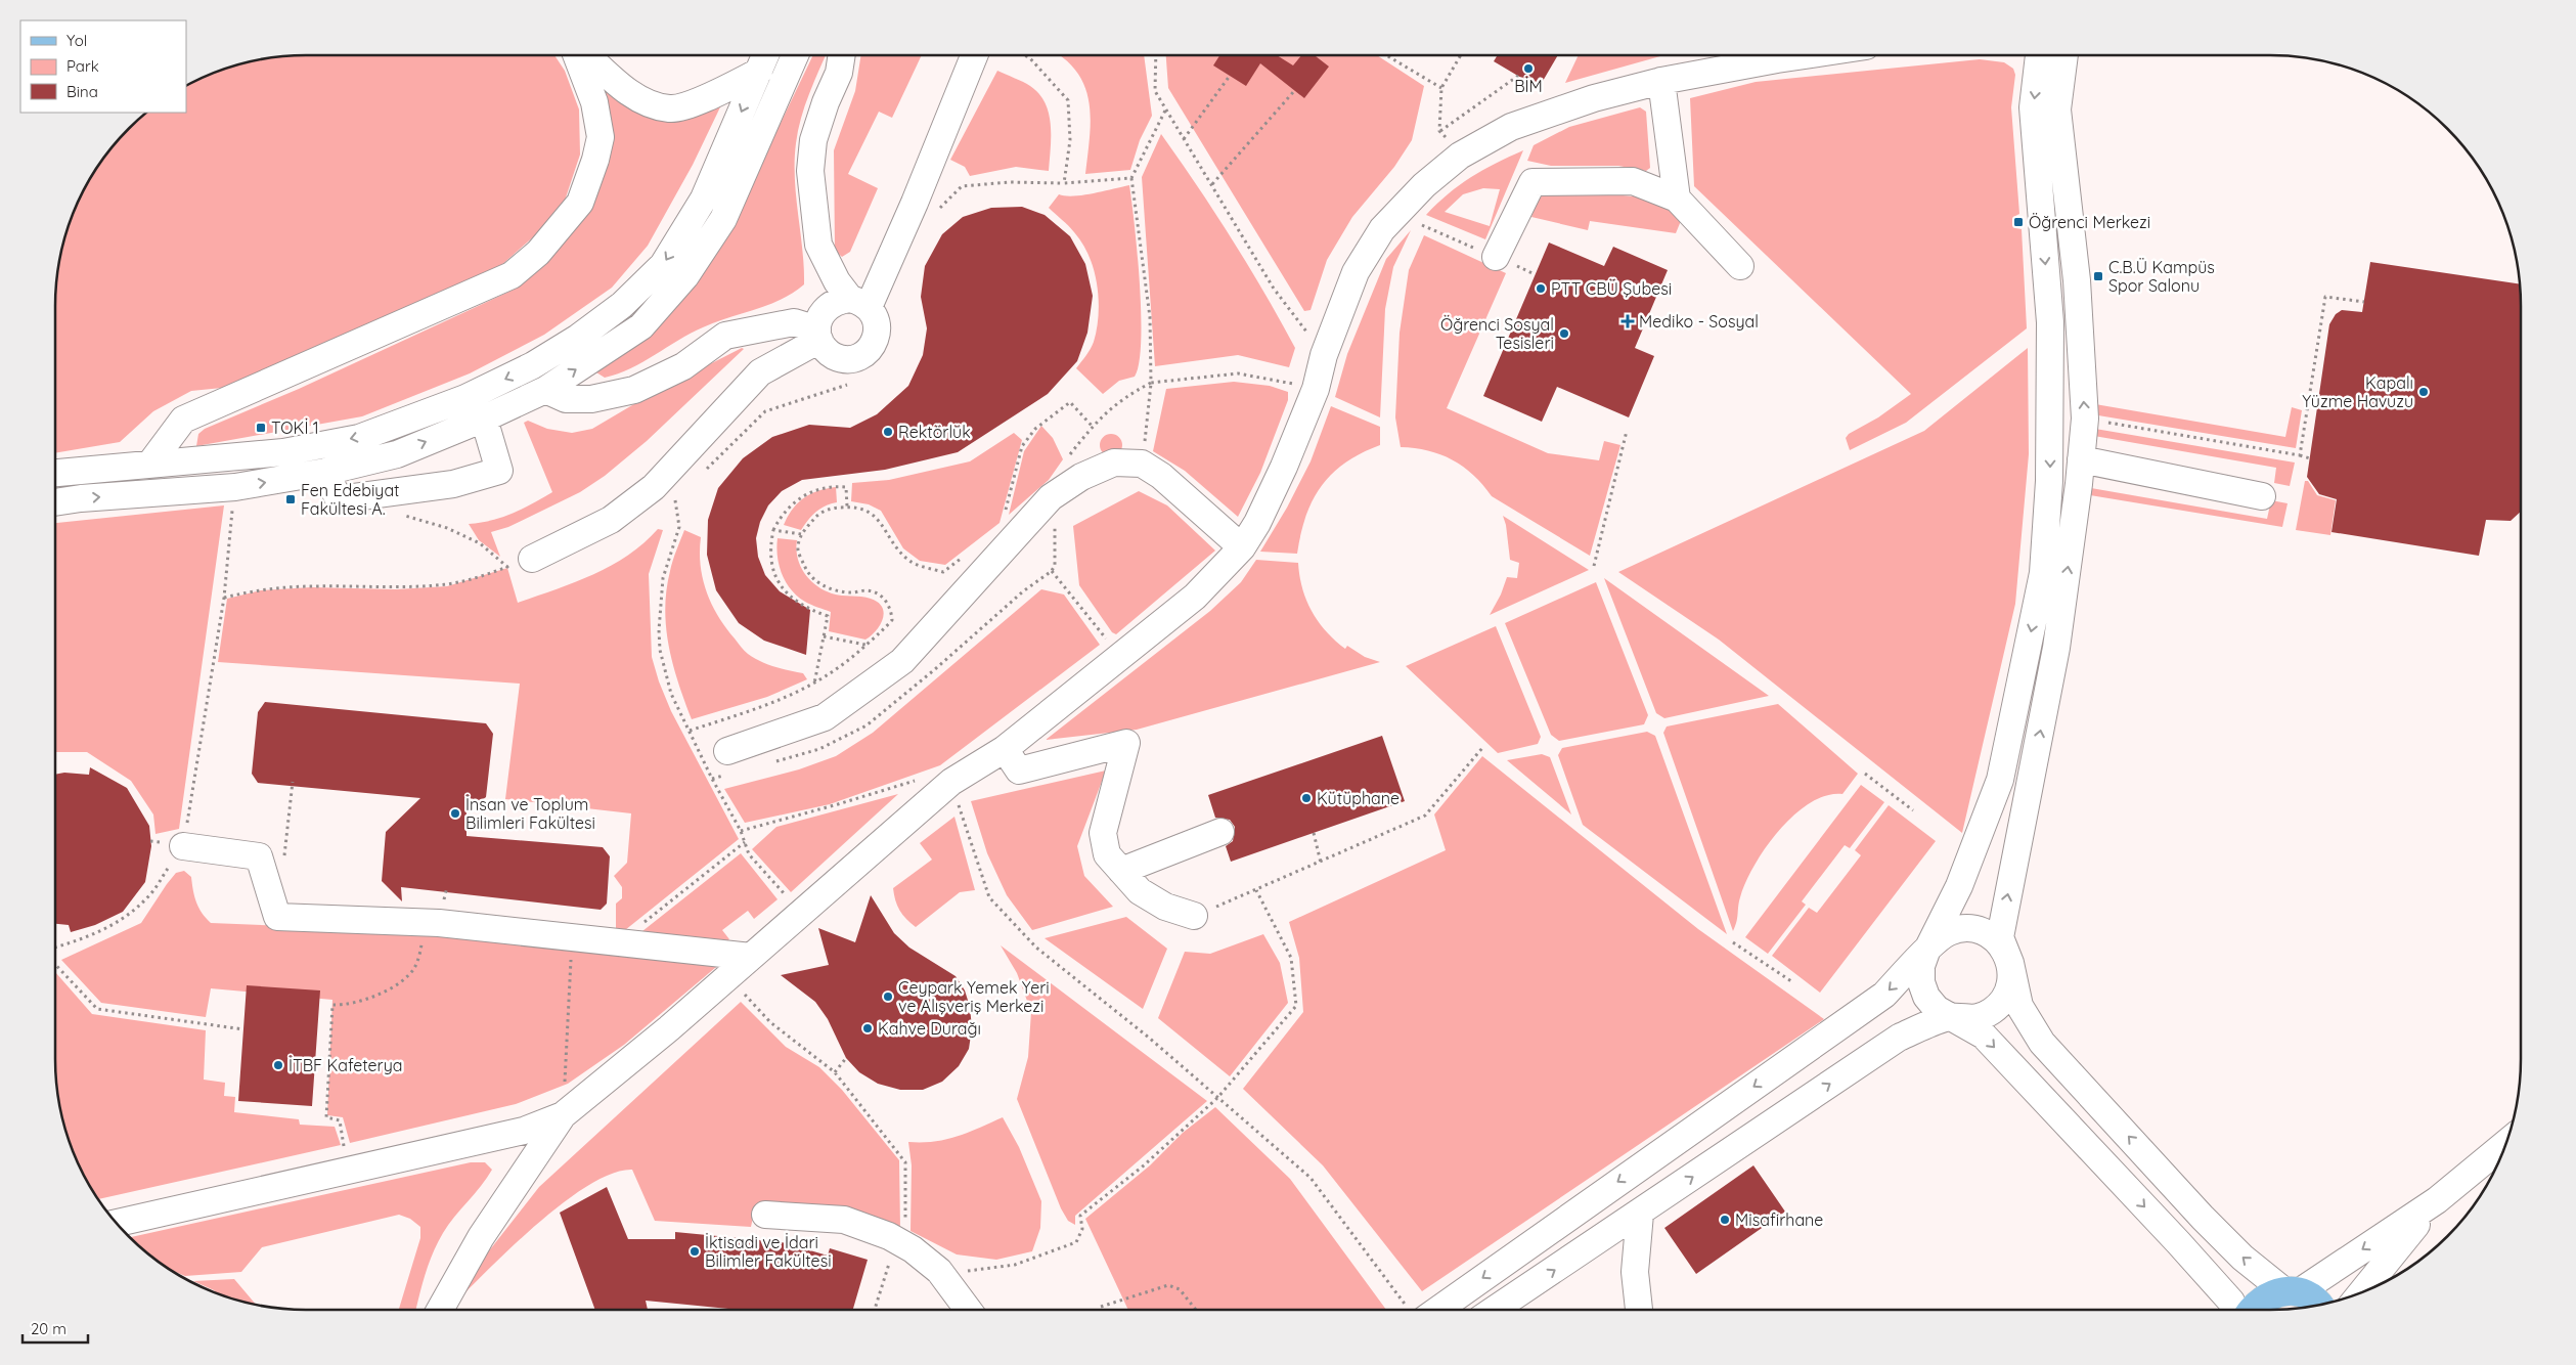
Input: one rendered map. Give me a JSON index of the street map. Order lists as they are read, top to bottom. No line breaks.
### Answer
{"places":{"other":["BİM","PTT CBÜ Şubesi","Öğrenci Sosyal Tesisleri","Kapalı Yüzme Havuzu","Rektörlük","Kütüphane","İnsan ve Toplum Bilimleri Fakültesi","Ceypark Yemek Yeri ve Alışveriş Merkezi","Kahve Durağı","İTBF Kafeterya","Misafirhane","İktisadi ve İdari Bilimler Fakültesi"],"transit":["Öğrenci Merkezi","C.B.Ü Kampüs Spor Salonu","TOKİ 1","Fen Edebiyat Fakültesi A."],"health":["Mediko - Sosyal"]},"legend":["Yol","Park","Bina"],"scale_bar":"20 m"}
